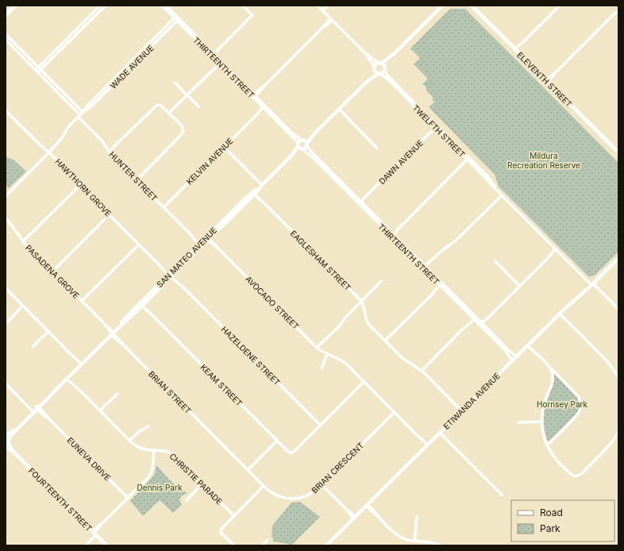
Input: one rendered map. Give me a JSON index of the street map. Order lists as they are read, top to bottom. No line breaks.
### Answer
{"streets":{"main road":["ELEVENTH STREET"],"street":["WADE AVENUE","THIRTEENTH STREET","TWELFTH STREET","KELVIN AVENUE","DAWN AVENUE","HUNTER STREET","HAWTHORN GROVE","SAN MATEO AVENUE","EAGLESHAM STREET","PASADENA GROVE","AVOCADO STREET","HAZELDENE STREET","KEAM STREET","BRIAN STREET","ETIWANDA AVENUE","EUNEVA DRIVE","BRIAN CRESCENT","CHRISTIE PARADE","FOURTEENTH STREET"]},"crossings":[["WADE AVENUE","THIRTEENTH STREET"],["WADE AVENUE","HUNTER STREET"],["WADE AVENUE","HAWTHORN GROVE"],["THIRTEENTH STREET","KELVIN AVENUE"],["THIRTEENTH STREET","DAWN AVENUE"],["THIRTEENTH STREET","SAN MATEO AVENUE"],["THIRTEENTH STREET","ETIWANDA AVENUE"],["TWELFTH STREET","DAWN AVENUE"],["TWELFTH STREET","ETIWANDA AVENUE"],["KELVIN AVENUE","HUNTER STREET"],["HUNTER STREET","SAN MATEO AVENUE"],["HAWTHORN GROVE","SAN MATEO AVENUE"],["HAWTHORN GROVE","HAZELDENE STREET"],["SAN MATEO AVENUE","EAGLESHAM STREET"],["SAN MATEO AVENUE","PASADENA GROVE"],["SAN MATEO AVENUE","AVOCADO STREET"],["SAN MATEO AVENUE","HAZELDENE STREET"],["SAN MATEO AVENUE","KEAM STREET"],["SAN MATEO AVENUE","BRIAN STREET"],["SAN MATEO AVENUE","EUNEVA DRIVE"],["SAN MATEO AVENUE","CHRISTIE PARADE"],["SAN MATEO AVENUE","FOURTEENTH STREET"],["PASADENA GROVE","BRIAN STREET"],["AVOCADO STREET","ETIWANDA AVENUE"],["AVOCADO STREET","BRIAN CRESCENT"],["HAZELDENE STREET","KEAM STREET"],["BRIAN STREET","BRIAN CRESCENT"]],"parks":["Mildura Recreation Reserve","Hornsey Park","Dennis Park"],"legend":["Road","Park"]}
